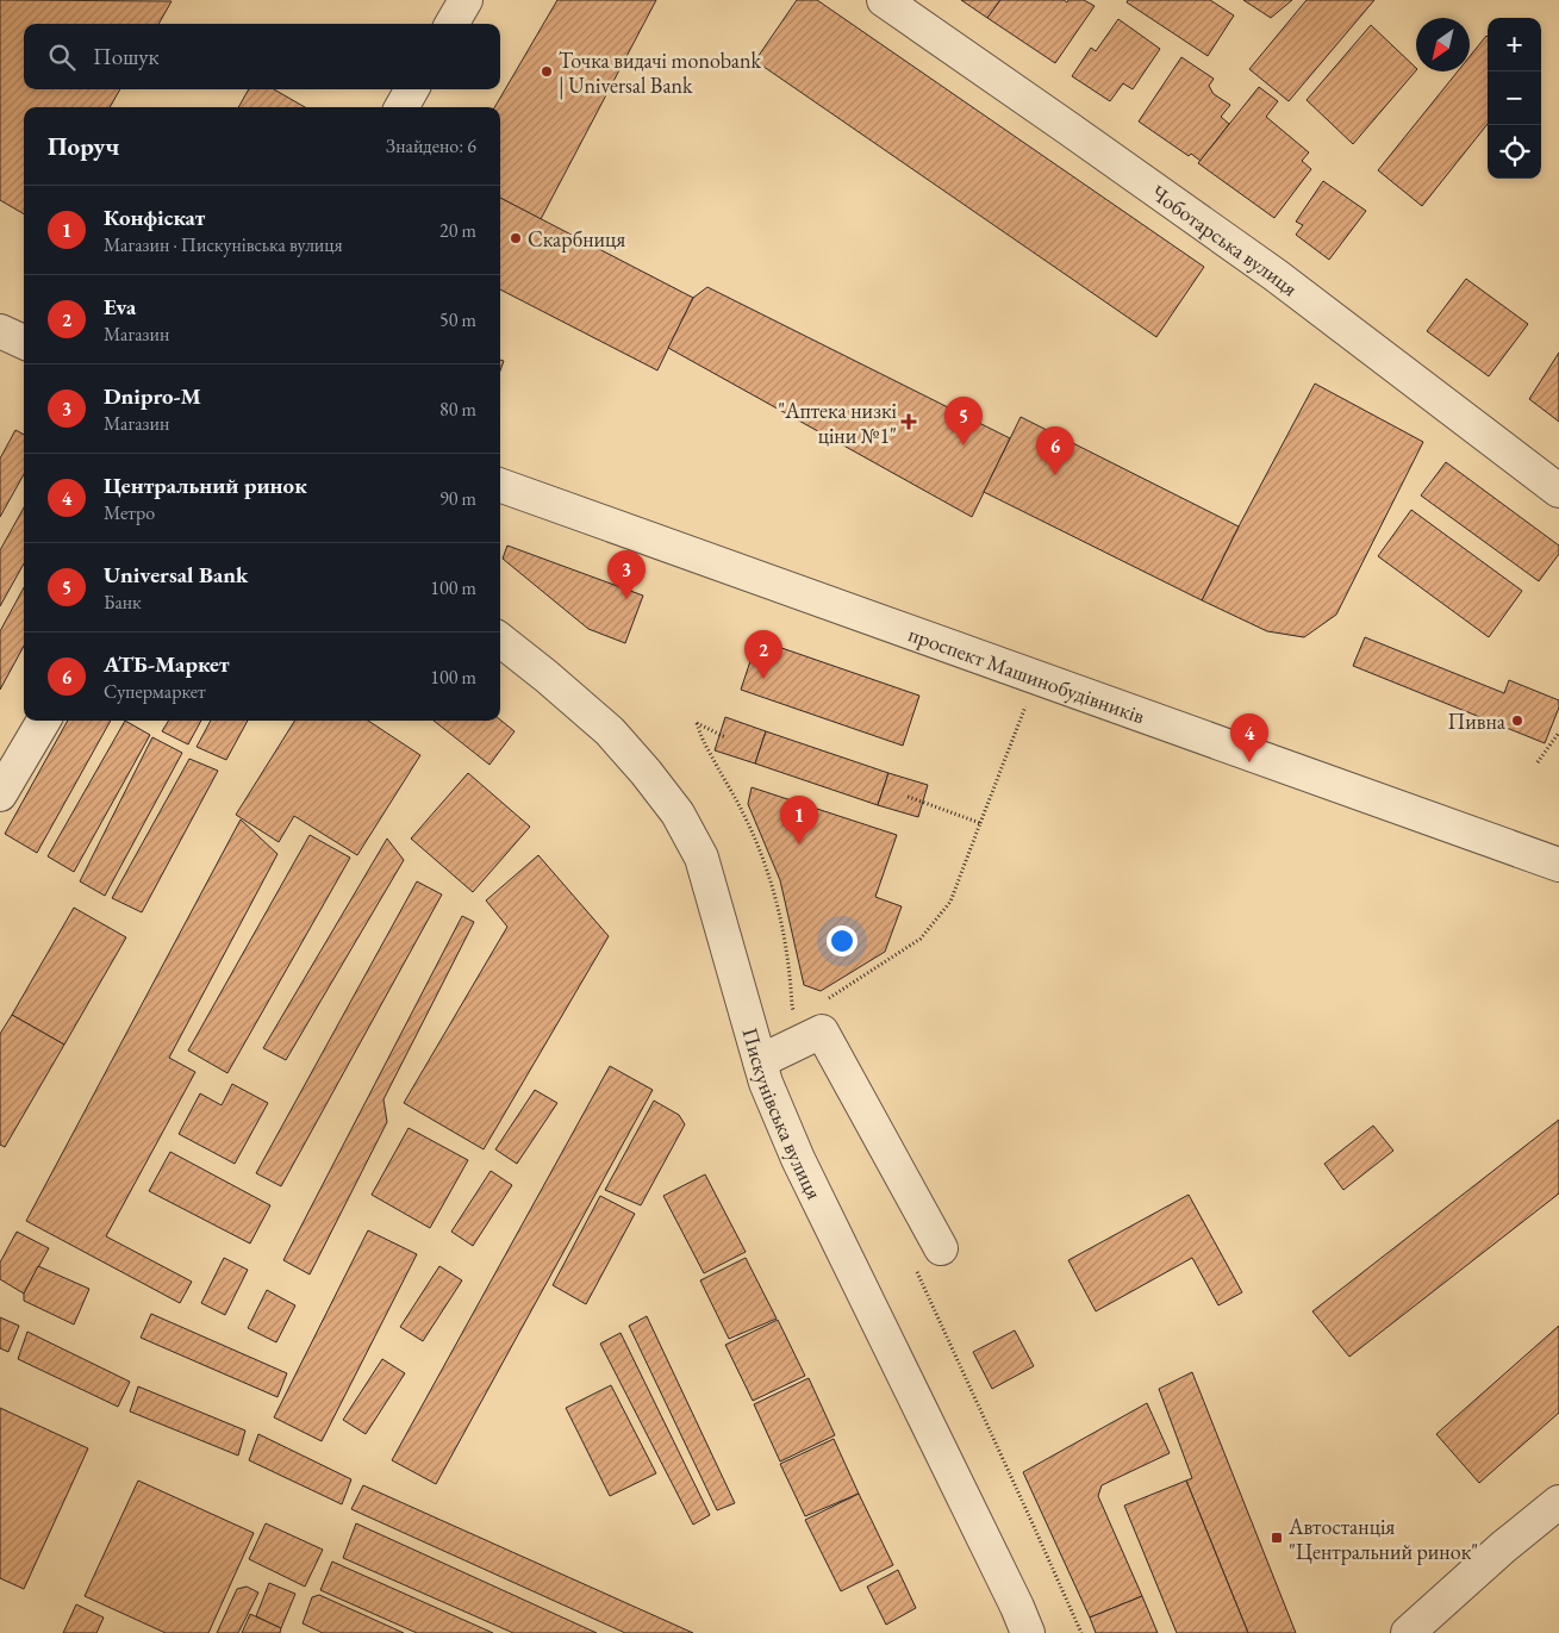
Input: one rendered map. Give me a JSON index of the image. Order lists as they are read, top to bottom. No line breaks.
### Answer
{"streets":{"street":["Чоботарська вулиця","проспект Машинобудівників","Пискунівська вулиця"]},"places":{"other":["Точка видачі monobank | Universal Bank","Скарбниця","Пивна"],"health":["\"Аптека низкі ціни №1\""],"transit":["Автостанція \"Центральний ринок\""]},"north":"bottom left","page":{"map_buttons":["+","−"],"search":"Пошук","heading":["Поруч","Знайдено: 6"],"list":[{"mark":"1","name":"Конфіскат","note":"Магазин · Пискунівська вулиця","value":"20 m"},{"mark":"2","name":"Eva","note":"Магазин","value":"50 m"},{"mark":"3","name":"Dnipro-M","note":"Магазин","value":"80 m"},{"mark":"4","name":"Центральний ринок","note":"Метро","value":"90 m"},{"mark":"5","name":"Universal Bank","note":"Банк","value":"100 m"},{"mark":"6","name":"АТБ-Маркет","note":"Супермаркет","value":"100 m"}],"pins":["5","6","3","2","4","1"]}}
